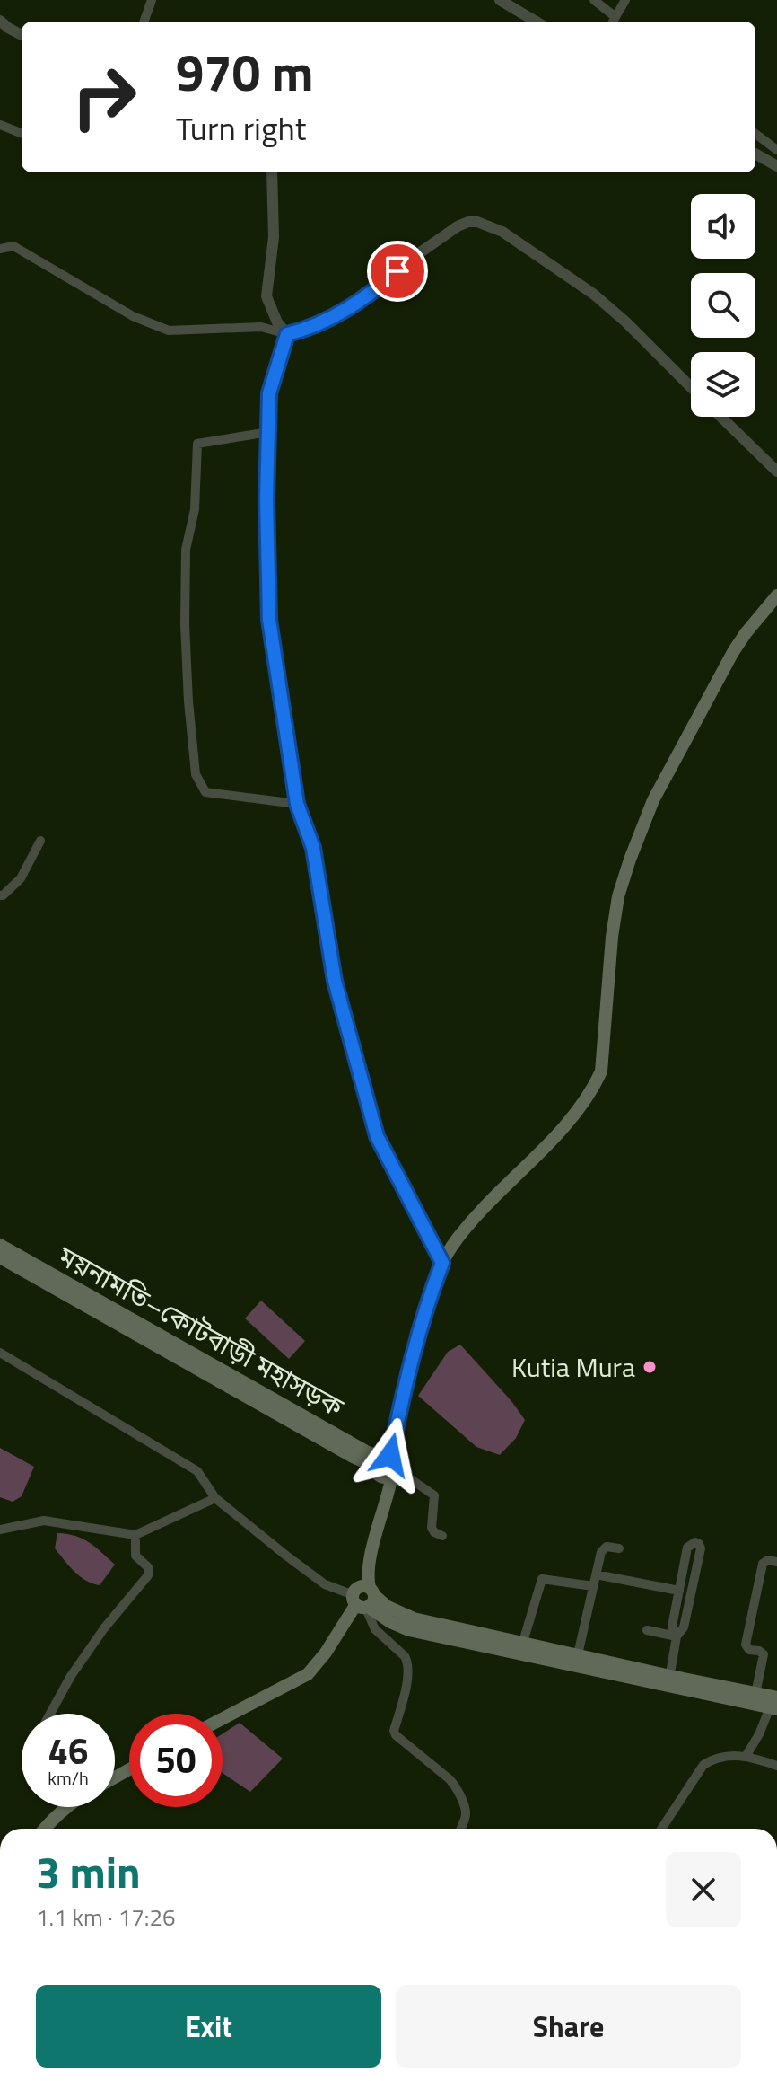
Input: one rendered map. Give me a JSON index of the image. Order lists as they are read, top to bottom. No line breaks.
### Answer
{"streets":{"main road":["ময়নামতি–কোটবাড়ী মহাসড়ক"]},"places":["Kutia Mura"],"page":{"turn":["970 m","Turn right"],"speed":"46 km/h","limit":"50","heading":["3 min","1.1 km · 17:26"],"buttons":["Exit","Share"]}}
